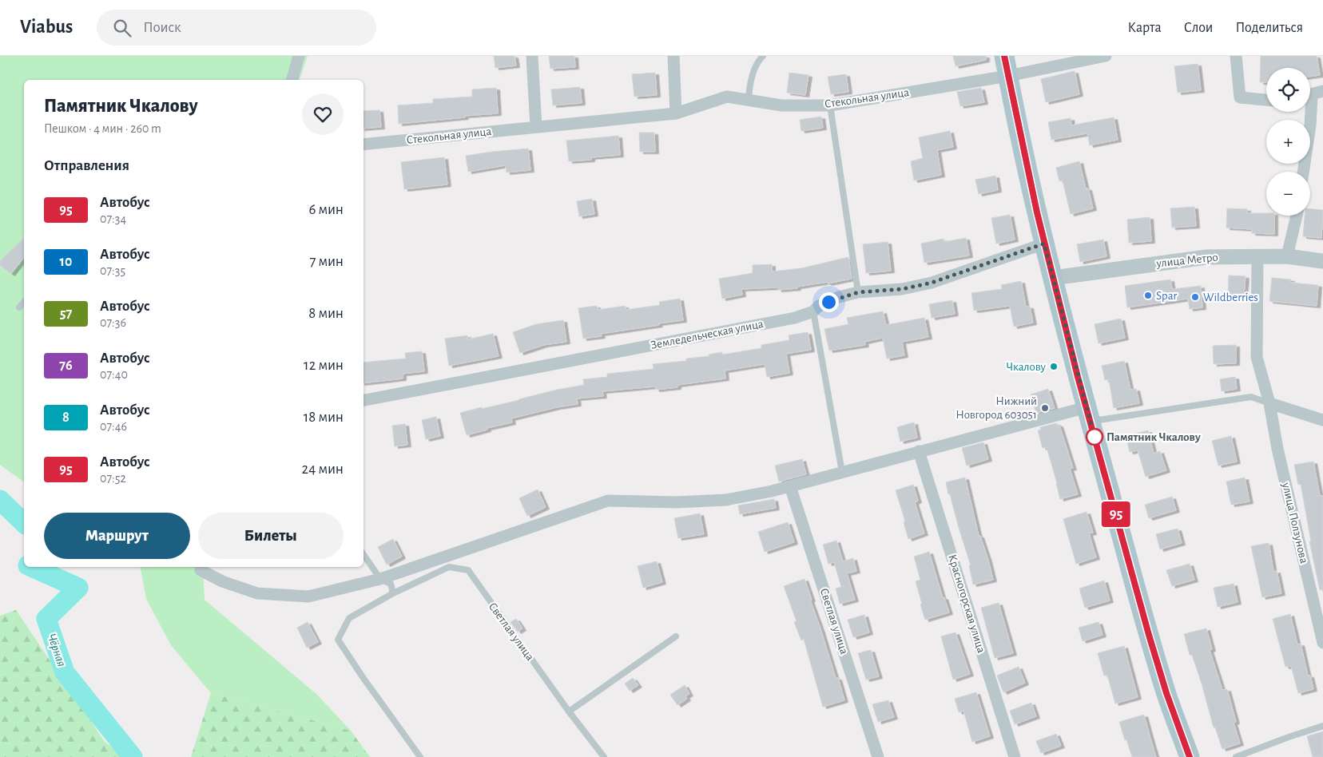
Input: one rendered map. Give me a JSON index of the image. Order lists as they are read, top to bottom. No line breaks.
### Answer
{"streets":{"street":["Стекольная улица","улица Метро","Земледельческая улица","улица Ползунова","Красногорская улица","Светлая улица"]},"crossings":[["улица Метро","улица Ползунова"]],"water":["Чёрная"],"places":["Spar","Wildberries","Чкалову","Нижний Новгород 603051","Памятник Чкалову"],"lines":["bus line 95"],"page":{"header":"Viabus","search":"Поиск","nav":["Карта","Слои","Поделиться"],"on_map":"95","map_buttons":["+","−"],"heading":[["Памятник Чкалову","Пешком · 4 мин · 260 m"],"Отправления"],"list":[{"mark":"95","name":"Автобус","note":"07:34","value":"6 мин"},{"mark":"10","name":"Автобус","note":"07:35","value":"7 мин"},{"mark":"57","name":"Автобус","note":"07:36","value":"8 мин"},{"mark":"76","name":"Автобус","note":"07:40","value":"12 мин"},{"mark":"8","name":"Автобус","note":"07:46","value":"18 мин"},{"mark":"95","name":"Автобус","note":"07:52","value":"24 мин"}],"buttons":["Маршрут","Билеты"]}}
